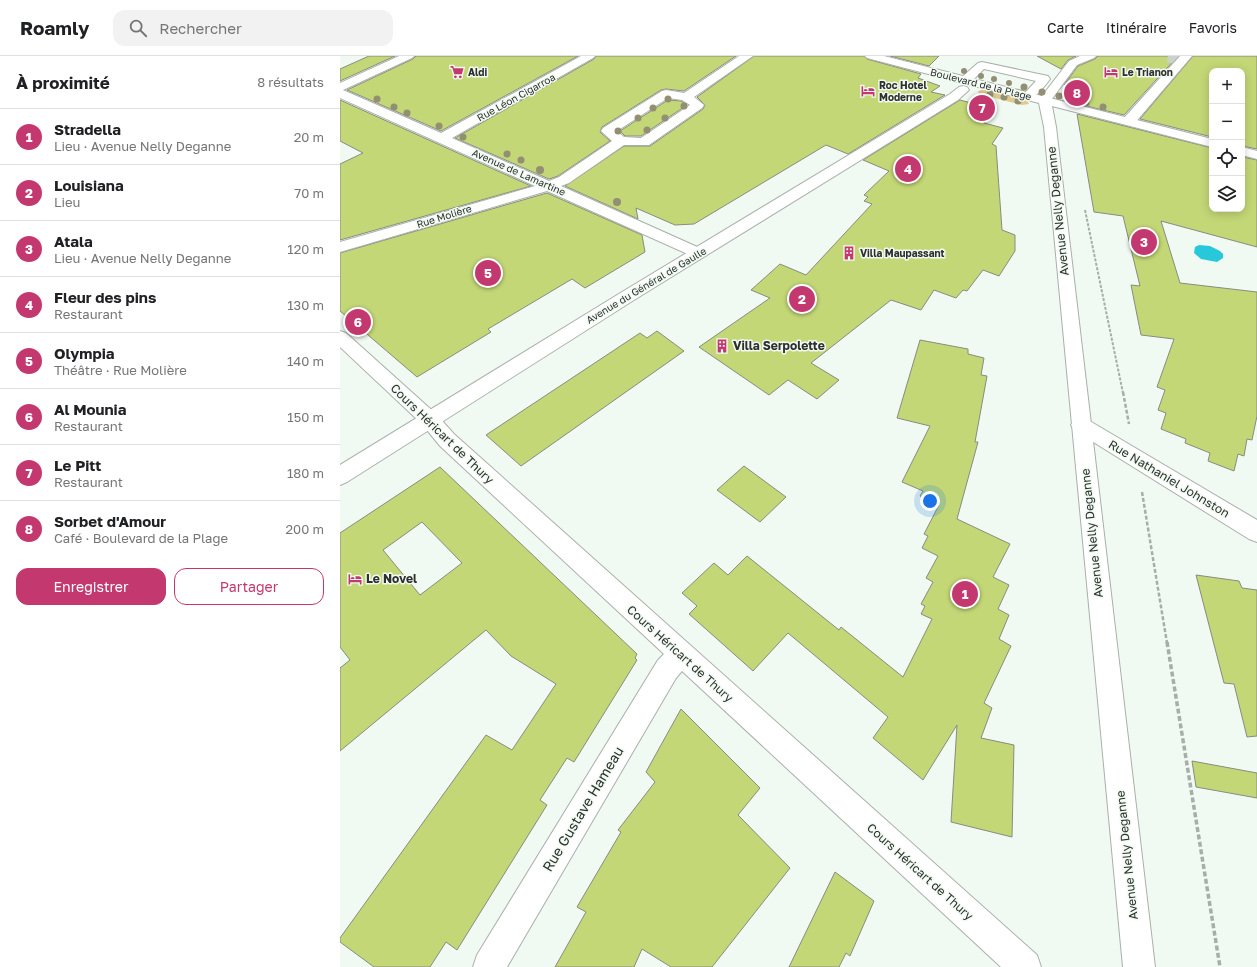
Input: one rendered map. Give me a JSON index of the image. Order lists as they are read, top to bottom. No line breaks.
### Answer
{"streets":{"street":["Boulevard de la Plage","Rue Léon Cigarroa","Avenue de Lamartine","Avenue Nelly Deganne","Rue Molière","Avenue du Général de Gaulle","Cours Héricart de Thury","Rue Nathaniel Johnston","Rue Gustave Hameau"]},"crossings":[["Boulevard de la Plage","Avenue Nelly Deganne"],["Boulevard de la Plage","Avenue du Général de Gaulle"],["Rue Léon Cigarroa","Avenue de Lamartine"],["Avenue de Lamartine","Rue Molière"],["Avenue de Lamartine","Avenue du Général de Gaulle"],["Avenue Nelly Deganne","Rue Nathaniel Johnston"],["Avenue du Général de Gaulle","Cours Héricart de Thury"],["Cours Héricart de Thury","Rue Gustave Hameau"]],"places":{"supermarket":["Aldi"],"hotel":["Le Trianon","Roc Hotel Moderne","Le Novel"],"building":["Villa Maupassant","Villa Serpolette"]},"page":{"header":"Roamly","search":"Rechercher","nav":["Carte","Itinéraire","Favoris"],"heading":["À proximité","8 résultats"],"map_buttons":["+","−"],"pins":["8","7","4","3","5","2","6","1"],"list":[{"mark":"1","name":"Stradella","note":"Lieu · Avenue Nelly Deganne","value":"20 m"},{"mark":"2","name":"Louisiana","note":"Lieu","value":"70 m"},{"mark":"3","name":"Atala","note":"Lieu · Avenue Nelly Deganne","value":"120 m"},{"mark":"4","name":"Fleur des pins","note":"Restaurant","value":"130 m"},{"mark":"5","name":"Olympia","note":"Théâtre · Rue Molière","value":"140 m"},{"mark":"6","name":"Al Mounia","note":"Restaurant","value":"150 m"},{"mark":"7","name":"Le Pitt","note":"Restaurant","value":"180 m"},{"mark":"8","name":"Sorbet d'Amour","note":"Café · Boulevard de la Plage","value":"200 m"}],"buttons":["Enregistrer","Partager"]}}
